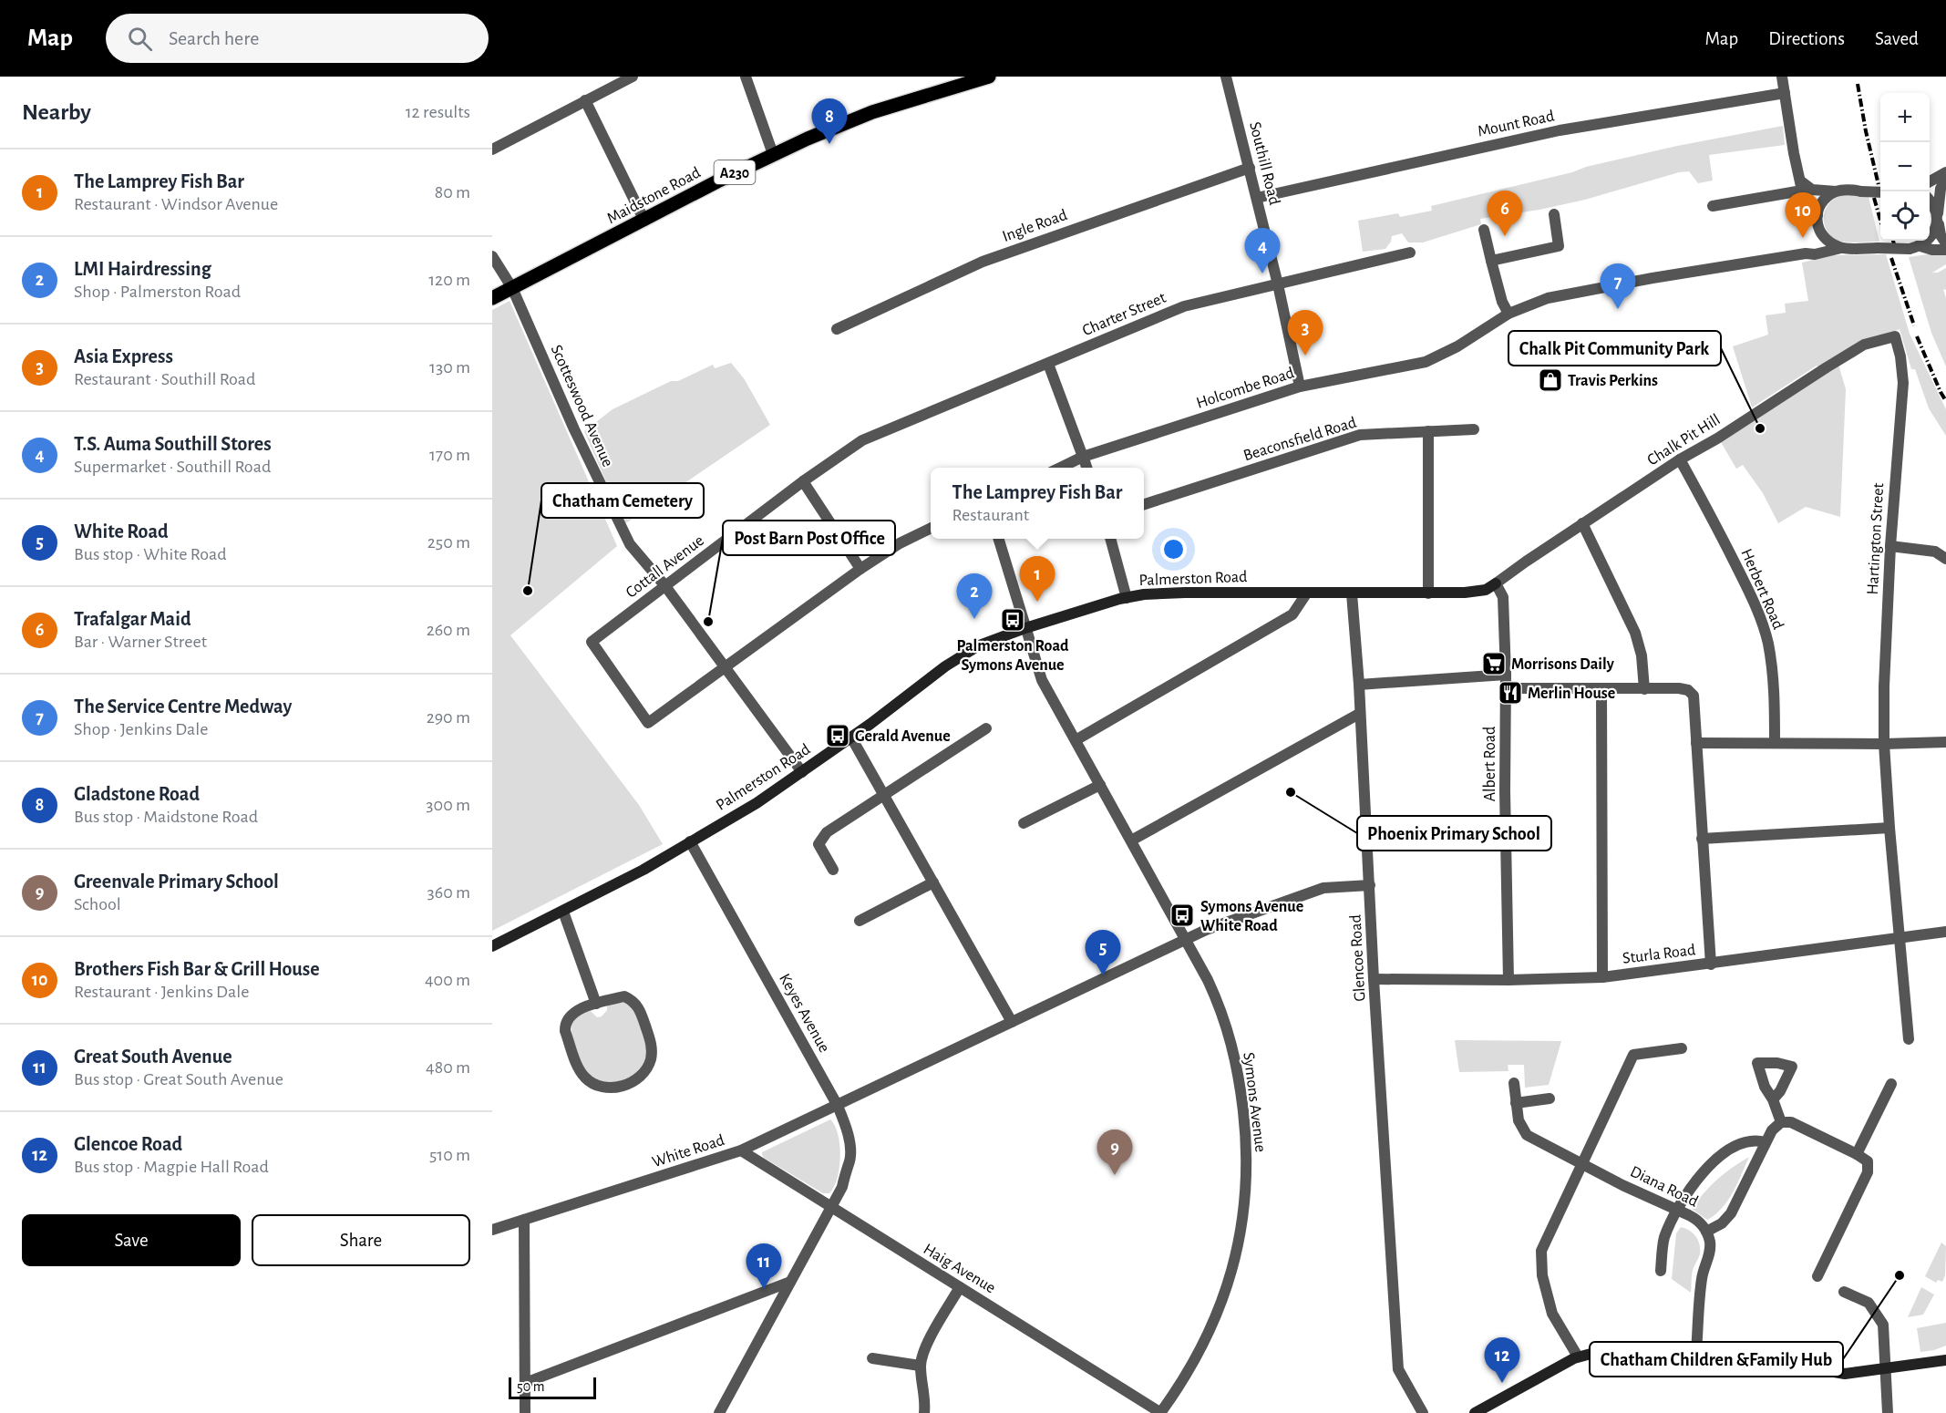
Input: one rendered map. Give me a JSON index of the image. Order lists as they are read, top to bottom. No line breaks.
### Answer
{"streets":{"main road":["A230","Maidstone Road"],"street":["Mount Road","Southill Road","Ingle Road","Charter Street","Holcombe Road","Scotteswood Avenue","Beaconsfield Road","Chalk Pit Hill","Hartington Street","Cottall Avenue","Palmerston Road","Herbert Road","Albert Road","Sturla Road","Glencoe Road","Keyes Avenue","Symons Avenue","White Road","Diana Road","Haig Avenue"]},"crossings":[["Mount Road","Southill Road"],["Southill Road","Ingle Road"],["Southill Road","Charter Street"],["Southill Road","Holcombe Road"],["Maidstone Road","Scotteswood Avenue"],["Charter Street","Cottall Avenue"],["Scotteswood Avenue","Cottall Avenue"],["Scotteswood Avenue","Palmerston Road"],["Chalk Pit Hill","Hartington Street"],["Chalk Pit Hill","Palmerston Road"],["Chalk Pit Hill","Herbert Road"],["Chalk Pit Hill","Albert Road"],["Hartington Street","Sturla Road"],["Palmerston Road","Albert Road"],["Palmerston Road","Glencoe Road"],["Palmerston Road","Keyes Avenue"],["Palmerston Road","Symons Avenue"],["Albert Road","Sturla Road"],["Sturla Road","Glencoe Road"],["Glencoe Road","White Road"],["Keyes Avenue","White Road"],["Keyes Avenue","Haig Avenue"],["Symons Avenue","White Road"],["Symons Avenue","Haig Avenue"],["White Road","Haig Avenue"]],"places":{"shop":["Travis Perkins"],"other":["Chalk Pit Community Park","Chatham Cemetery","Post Barn Post Office","Phoenix Primary School","Chatham Children &Family Hub"],"bus stop":["Palmerston Road Symons Avenue","Gerald Avenue","Symons Avenue White Road"],"supermarket":["Morrisons Daily"],"restaurant":["Merlin House"]},"scale_bar":"50 m","page":{"header":"Map","search":"Search here","nav":["Map","Directions","Saved"],"heading":["Nearby","12 results"],"map_buttons":["+","−"],"pins":["8","6","10","4","7","3","1","2","5","9","11","12"],"list":[{"mark":"1","name":"The Lamprey Fish Bar","note":"Restaurant · Windsor Avenue","value":"80 m"},{"mark":"2","name":"LMI Hairdressing","note":"Shop · Palmerston Road","value":"120 m"},{"mark":"3","name":"Asia Express","note":"Restaurant · Southill Road","value":"130 m"},{"mark":"4","name":"T.S. Auma Southill Stores","note":"Supermarket · Southill Road","value":"170 m"},{"mark":"5","name":"White Road","note":"Bus stop · White Road","value":"250 m"},{"mark":"6","name":"Trafalgar Maid","note":"Bar · Warner Street","value":"260 m"},{"mark":"7","name":"The Service Centre Medway","note":"Shop · Jenkins Dale","value":"290 m"},{"mark":"8","name":"Gladstone Road","note":"Bus stop · Maidstone Road","value":"300 m"},{"mark":"9","name":"Greenvale Primary School","note":"School","value":"360 m"},{"mark":"10","name":"Brothers Fish Bar & Grill House","note":"Restaurant · Jenkins Dale","value":"400 m"},{"mark":"11","name":"Great South Avenue","note":"Bus stop · Great South Avenue","value":"480 m"},{"mark":"12","name":"Glencoe Road","note":"Bus stop · Magpie Hall Road","value":"510 m"}],"popup":["The Lamprey Fish Bar","Restaurant"],"buttons":["Save","Share"],"scale":"50 m"}}
